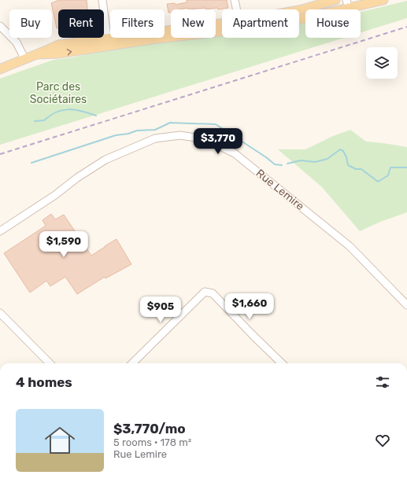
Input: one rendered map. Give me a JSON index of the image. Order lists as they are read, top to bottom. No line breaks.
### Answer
{"streets":{"street":["Rue Lemire"]},"parks":["Parc des Sociétaires"],"page":{"chip":["Buy","Rent","Filters","New","Apartment","House"],"price":["$3,770","$1,590","$1,660","$905"],"heading":"4 homes","list":[{"name":"$3,770/mo","note":"5 rooms · 178 m² · Rue Lemire"}]}}
